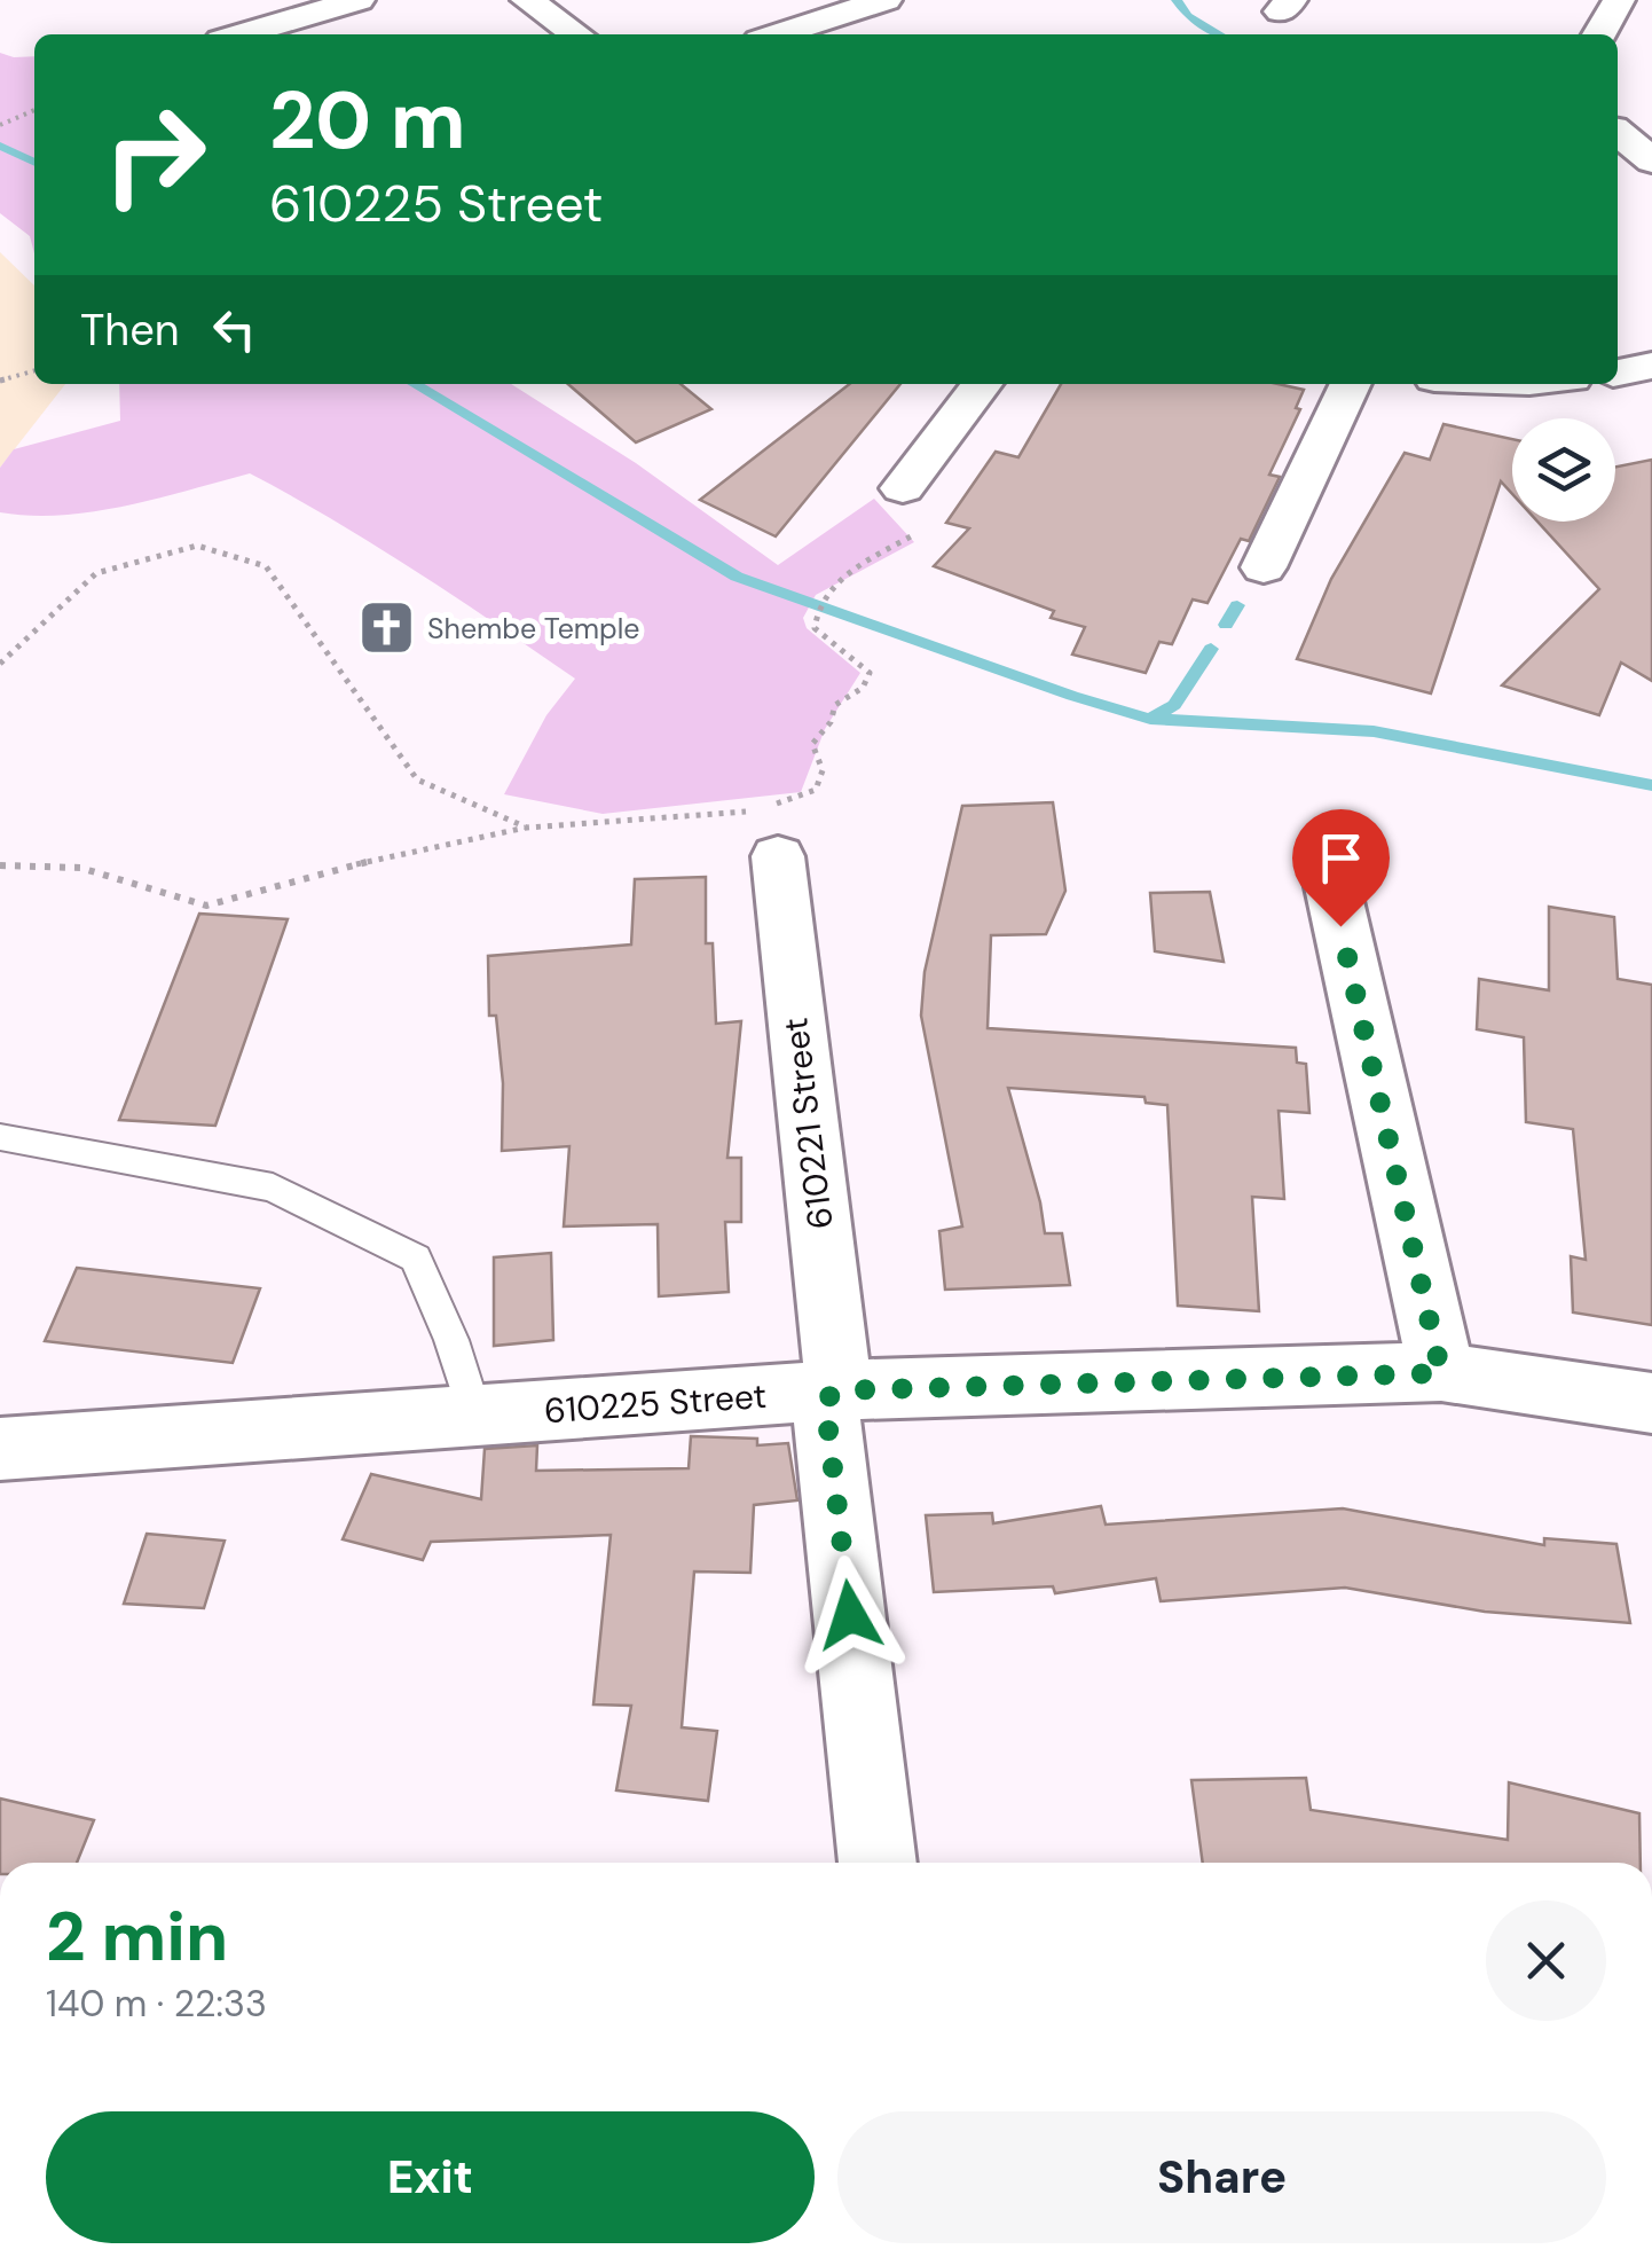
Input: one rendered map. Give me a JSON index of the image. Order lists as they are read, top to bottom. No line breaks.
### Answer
{"streets":{"street":["610221 Street","610225 Street"]},"crossings":[["610221 Street","610225 Street"]],"places":{"church":["Shembe Temple"]},"page":{"turn":["20 m","610225 Street"],"then":"Then","heading":["2 min","140 m · 22:33"],"buttons":["Exit","Share"]}}
